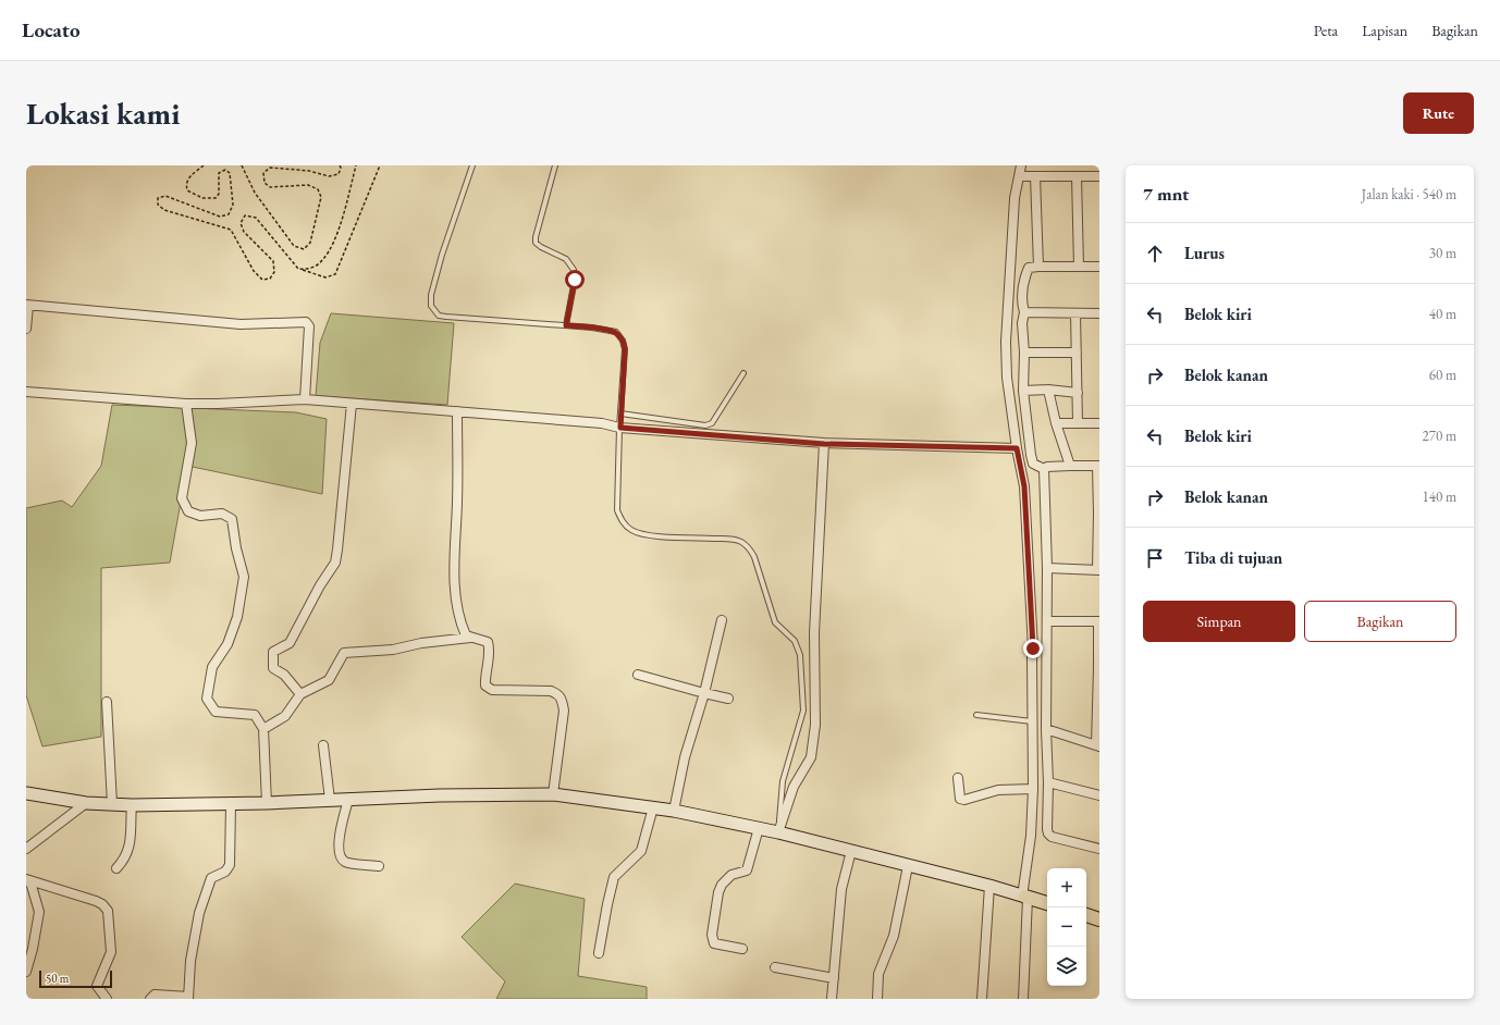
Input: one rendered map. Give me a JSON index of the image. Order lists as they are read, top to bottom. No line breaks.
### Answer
{"scale_bar":"50 m","page":{"header":"Locato","nav":["Peta","Lapisan","Bagikan"],"buttons":["Rute",["Simpan","Bagikan"]],"title":"Lokasi kami","heading":["7 mnt","Jalan kaki · 540 m"],"list":[["Lurus","30 m"],["Belok kiri","40 m"],["Belok kanan","60 m"],["Belok kiri","270 m"],["Belok kanan","140 m"],"Tiba di tujuan"],"map_buttons":["+","−"],"scale":"50 m"}}
